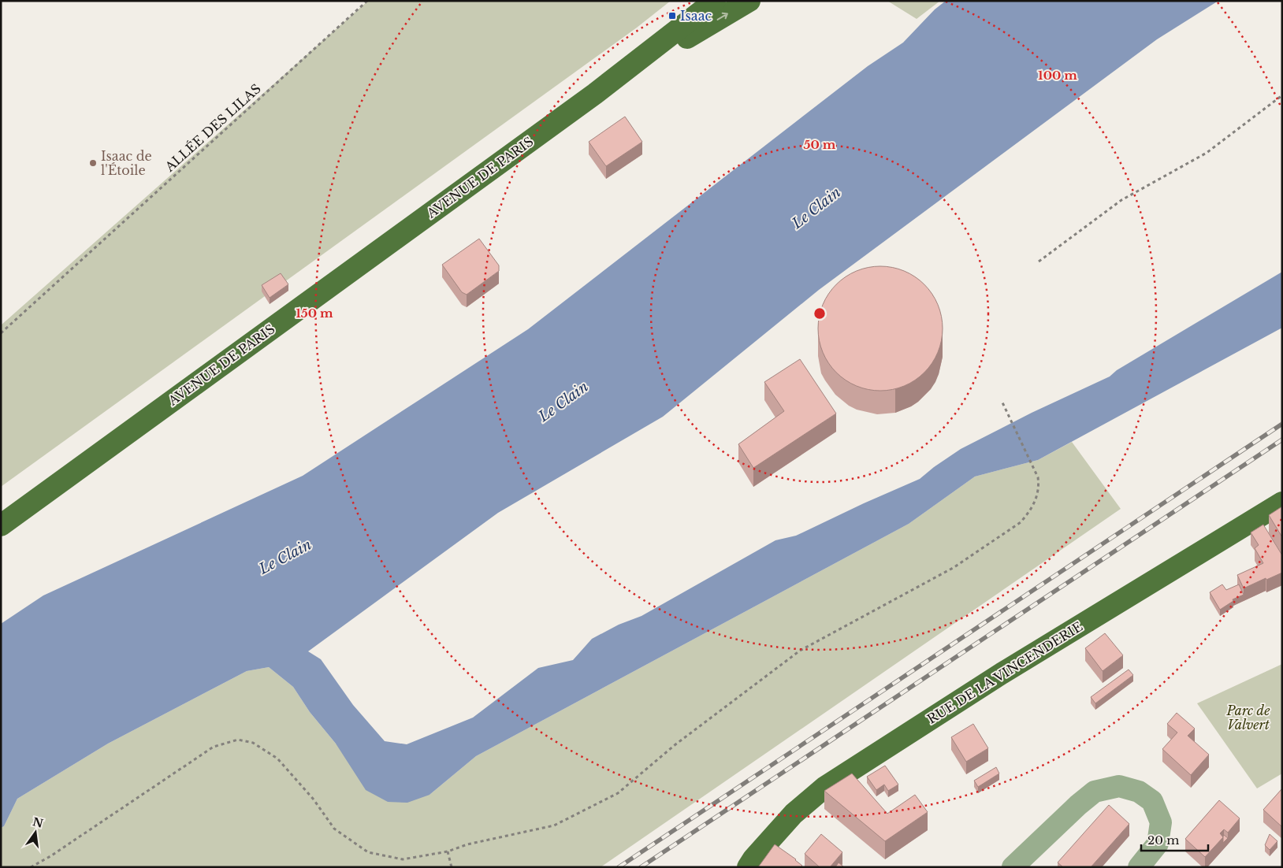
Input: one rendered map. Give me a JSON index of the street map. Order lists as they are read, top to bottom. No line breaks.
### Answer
{"streets":{"main road":["AVENUE DE PARIS","RUE DE LA VINCENDERIE"],"path":["ALLÉE DES LILAS"]},"water":["Le Clain"],"parks":["Parc de Valvert"],"places":{"transit":["Isaac"],"other":["Isaac de l'Étoile"]},"scale_bar":"20 m","north":"top","rings":["100 m","50 m","150 m"]}
